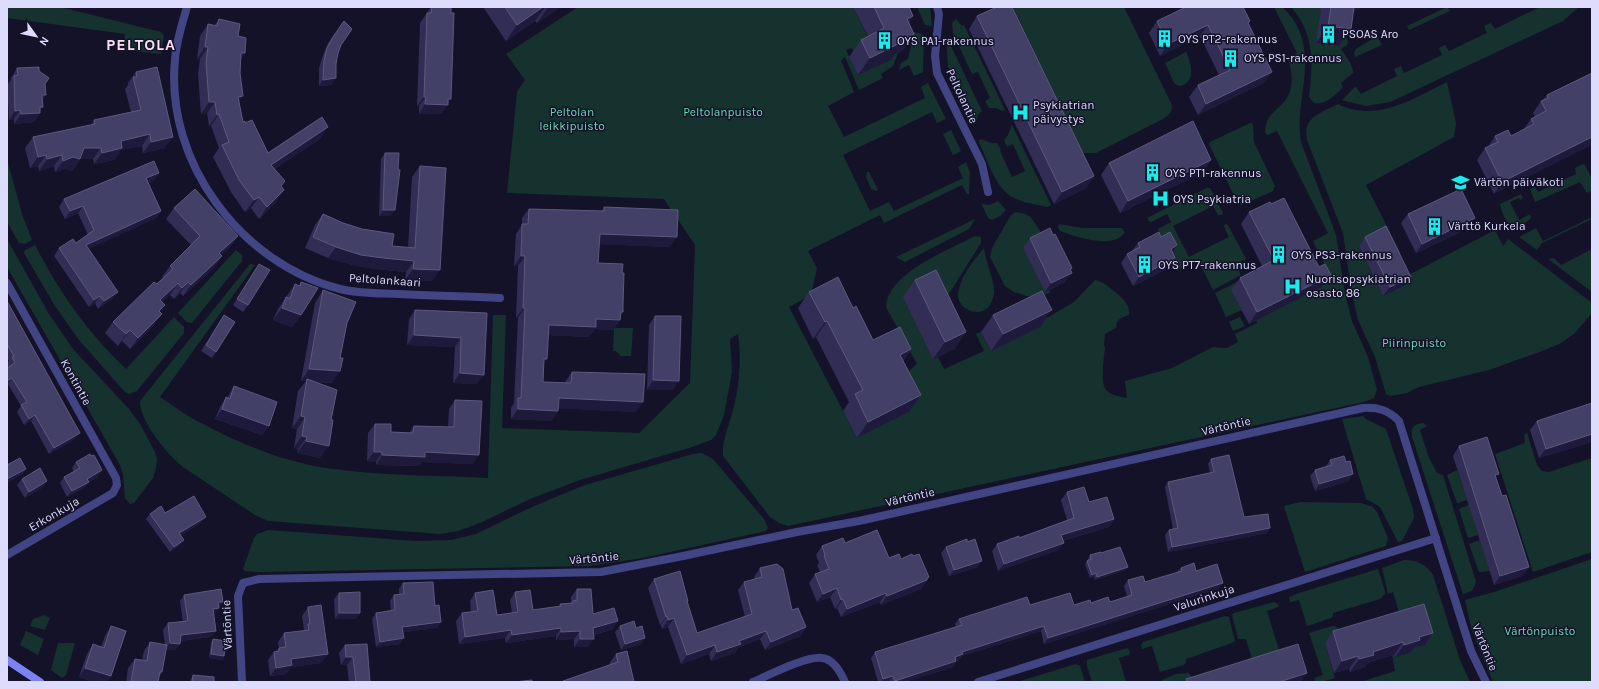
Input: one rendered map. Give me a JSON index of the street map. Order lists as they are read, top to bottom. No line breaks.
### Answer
{"streets":{"street":["Peltolantie","Peltolankaari","Kontintie","Värtöntie","Erkonkuja","Valurinkuja"]},"crossings":[["Kontintie","Erkonkuja"],["Värtöntie","Valurinkuja"]],"districts":["PELTOLA"],"parks":["Peltolan leikkipuisto","Peltolanpuisto","Piirinpuisto","Värtönpuisto"],"places":{"building":["PSOAS Aro","OYS PT2-rakennus","OYS PA1-rakennus","OYS PS1-rakennus","OYS PT1-rakennus","Värttö Kurkela","OYS PS3-rakennus","OYS PT7-rakennus"],"hospital":["Psykiatrian päivystys","OYS Psykiatria","Nuorisopsykiatrian osasto 86"],"school or university":["Värtön päiväkoti"]},"north":"bottom right"}
